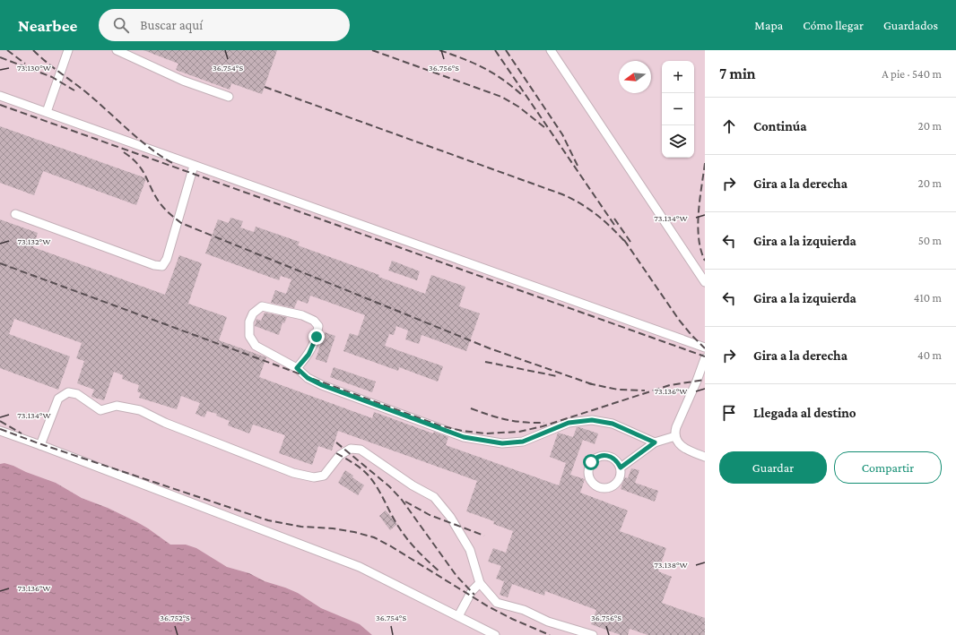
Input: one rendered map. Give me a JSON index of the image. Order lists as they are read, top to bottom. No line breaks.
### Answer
{"north":"left","page":{"header":"Nearbee","search":"Buscar aquí","nav":["Mapa","Cómo llegar","Guardados"],"heading":["7 min","A pie · 540 m"],"map_buttons":["+","−"],"list":[["Continúa","20 m"],["Gira a la derecha","20 m"],["Gira a la izquierda","50 m"],["Gira a la izquierda","410 m"],["Gira a la derecha","40 m"],"Llegada al destino"],"buttons":["Guardar","Compartir"]},"coordinates":["36.754°S","36.756°S","73.130°W","73.134°W","73.132°W","73.136°W","73.138°W","36.752°S"]}
